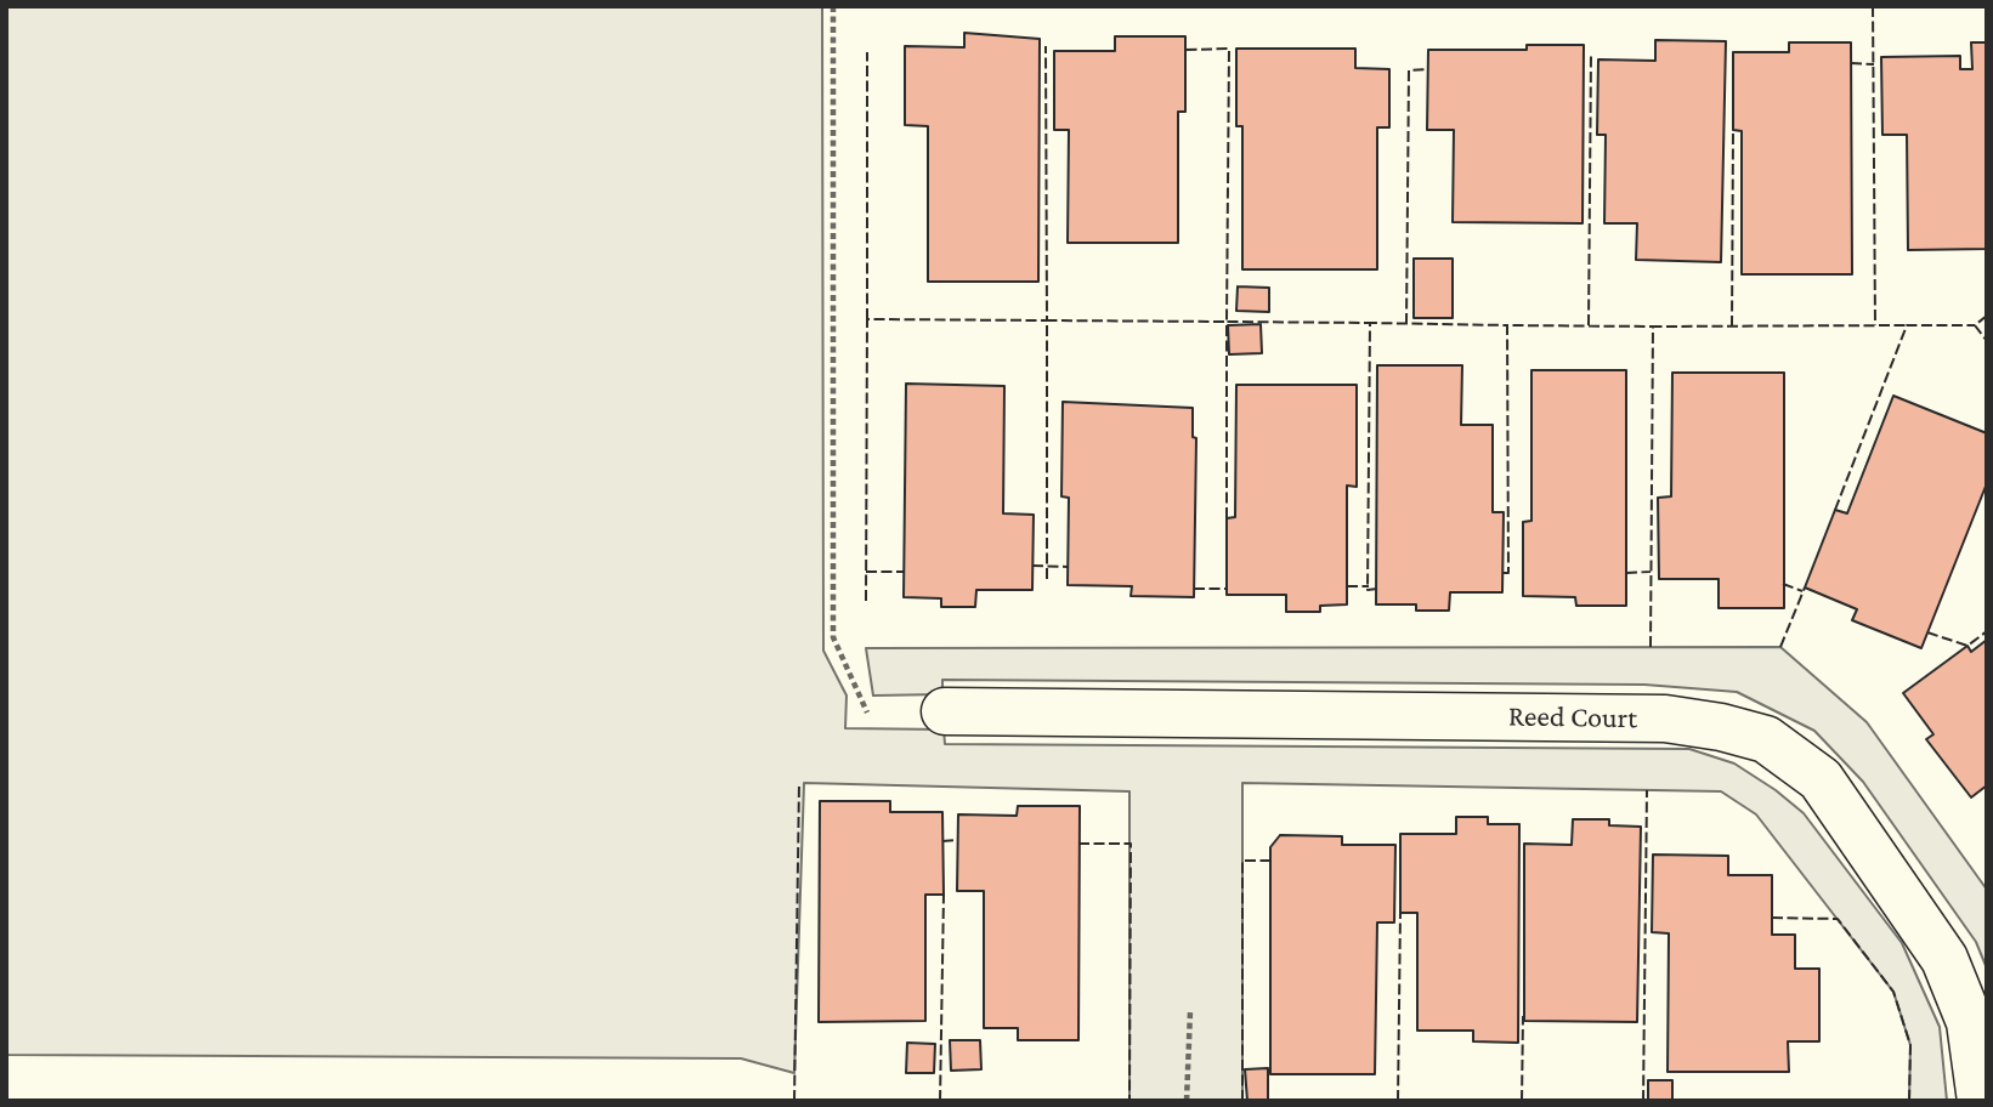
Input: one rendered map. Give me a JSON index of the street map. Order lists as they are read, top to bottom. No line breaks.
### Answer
{"streets":{"street":["Reed Court"]}}
